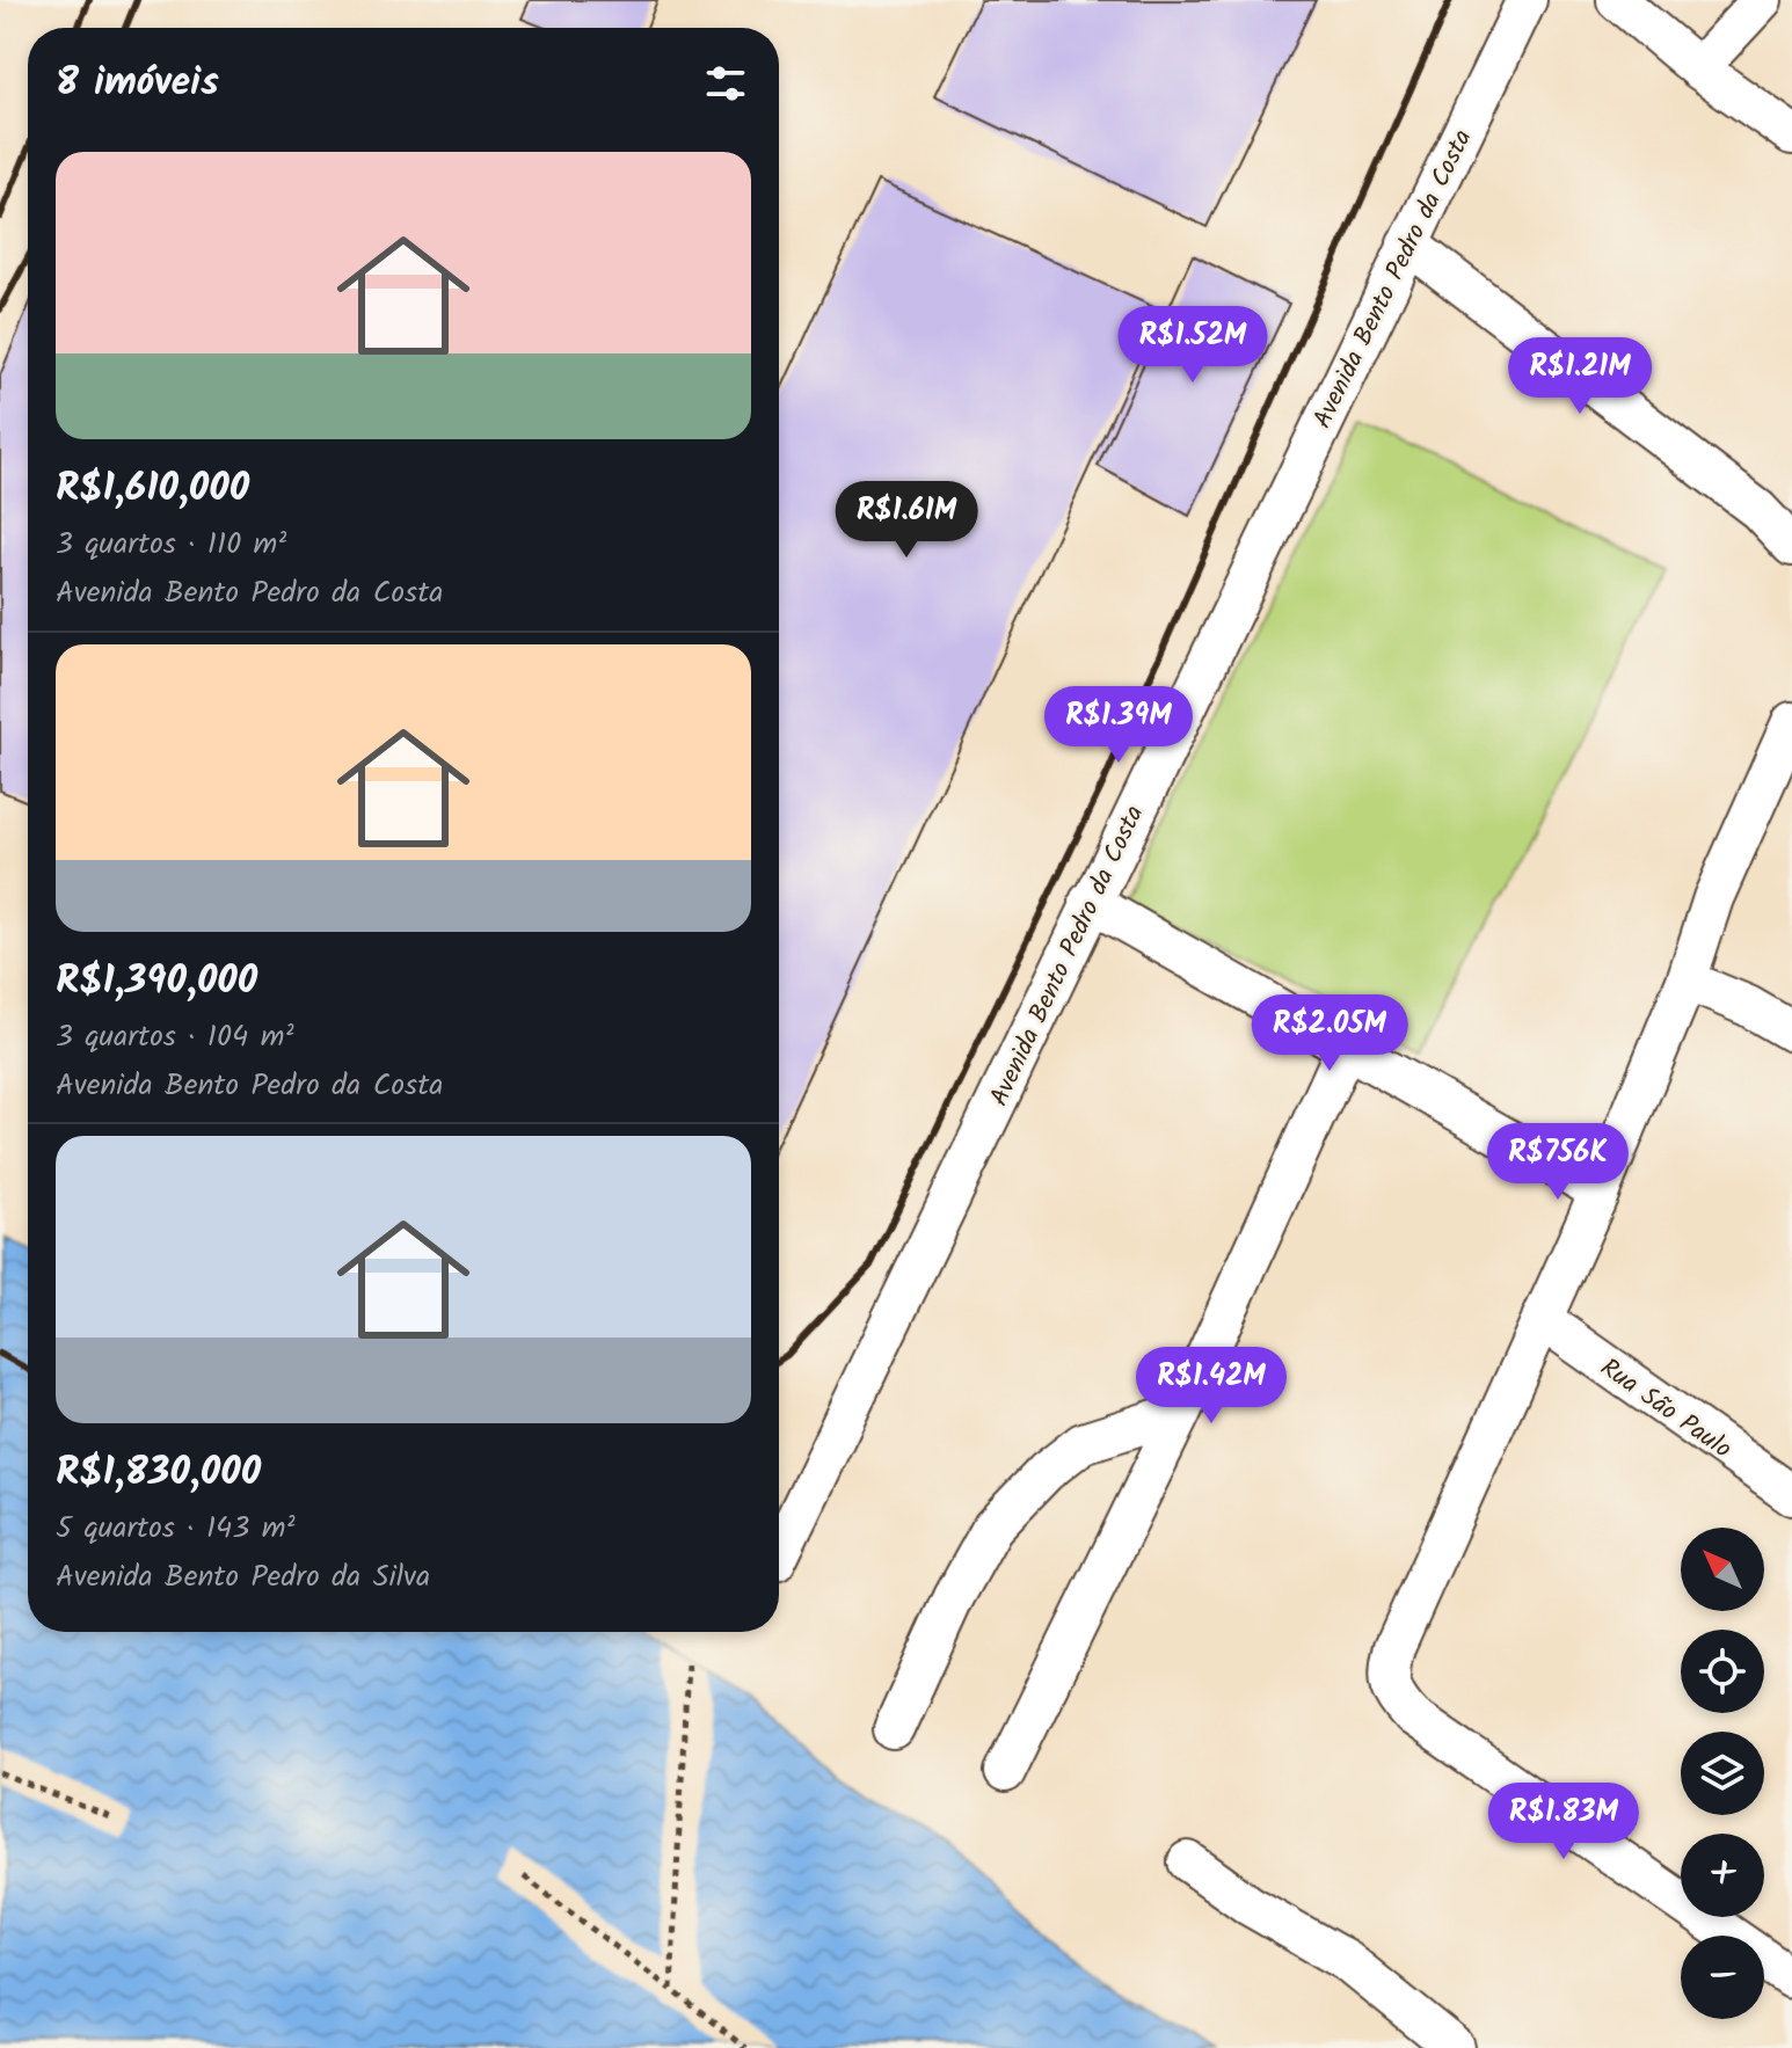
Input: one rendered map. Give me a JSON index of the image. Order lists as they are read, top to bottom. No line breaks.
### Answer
{"streets":{"street":["Avenida Bento Pedro da Costa","Rua São Paulo"]},"north":"top left","page":{"heading":"8 imóveis","list":[{"name":"R$1,610,000","note":"3 quartos · 110 m² · Avenida Bento Pedro da Costa"},{"name":"R$1,390,000","note":"3 quartos · 104 m² · Avenida Bento Pedro da Costa"},{"name":"R$1,830,000","note":"5 quartos · 143 m² · Avenida Bento Pedro da Silva"}],"price":["R$1.52M","R$1.21M","R$1.61M","R$1.39M","R$2.05M","R$756K","R$1.42M","R$1.83M"],"map_buttons":["+","−"]}}
